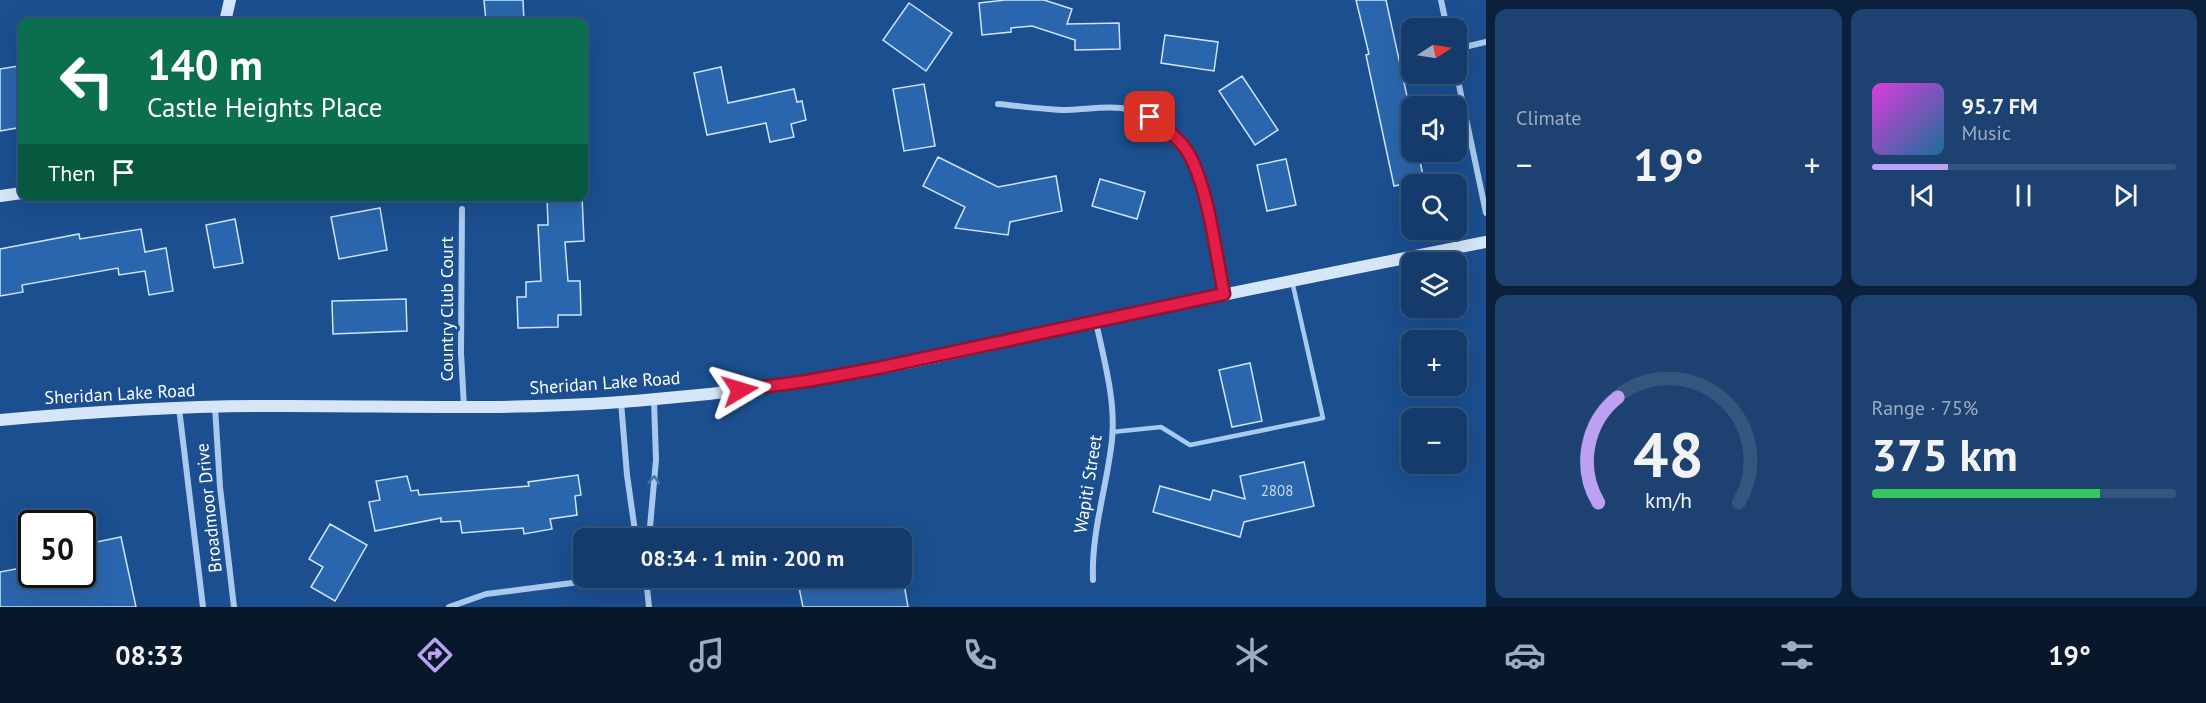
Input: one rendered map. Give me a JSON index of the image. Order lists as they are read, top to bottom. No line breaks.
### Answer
{"streets":{"main road":["Sheridan Lake Road"],"street":["Country Club Court","Wapiti Street","Broadmoor Drive"]},"crossings":[["Country Club Court","Sheridan Lake Road"],["Sheridan Lake Road","Wapiti Street"],["Sheridan Lake Road","Broadmoor Drive"]],"house_numbers":["2808"],"north":"right","page":{"tile":["Climate",["Range · 75%","375 km"]],"map_buttons":["+","−"],"turn":["140 m","Castle Heights Place"],"song":["95.7 FM","Music"],"heat":["−","19°","+"],"then":"Then","limit":"50","trip":"08:34 · 1 min · 200 m","tabs":["08:33","19°"],"gauge":["48","km/h"]}}
